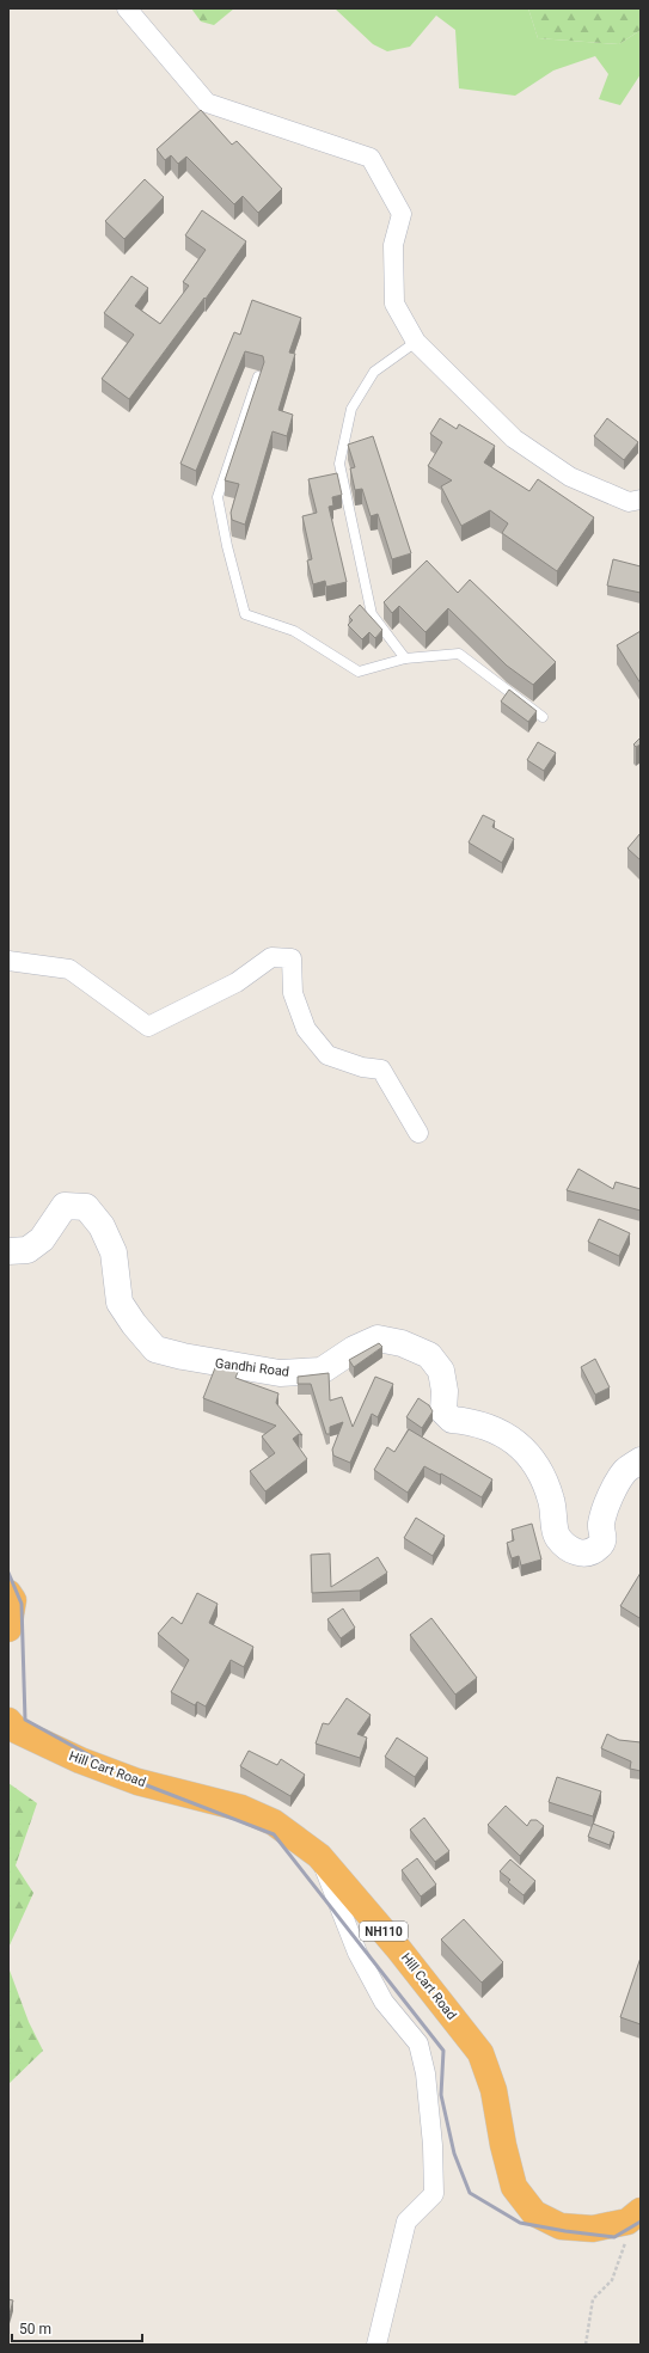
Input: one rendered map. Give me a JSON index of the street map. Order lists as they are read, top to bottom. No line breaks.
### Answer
{"streets":{"highway":["Hill Cart Road","NH110"],"main road":["Gandhi Road"]},"scale_bar":"50 m"}
